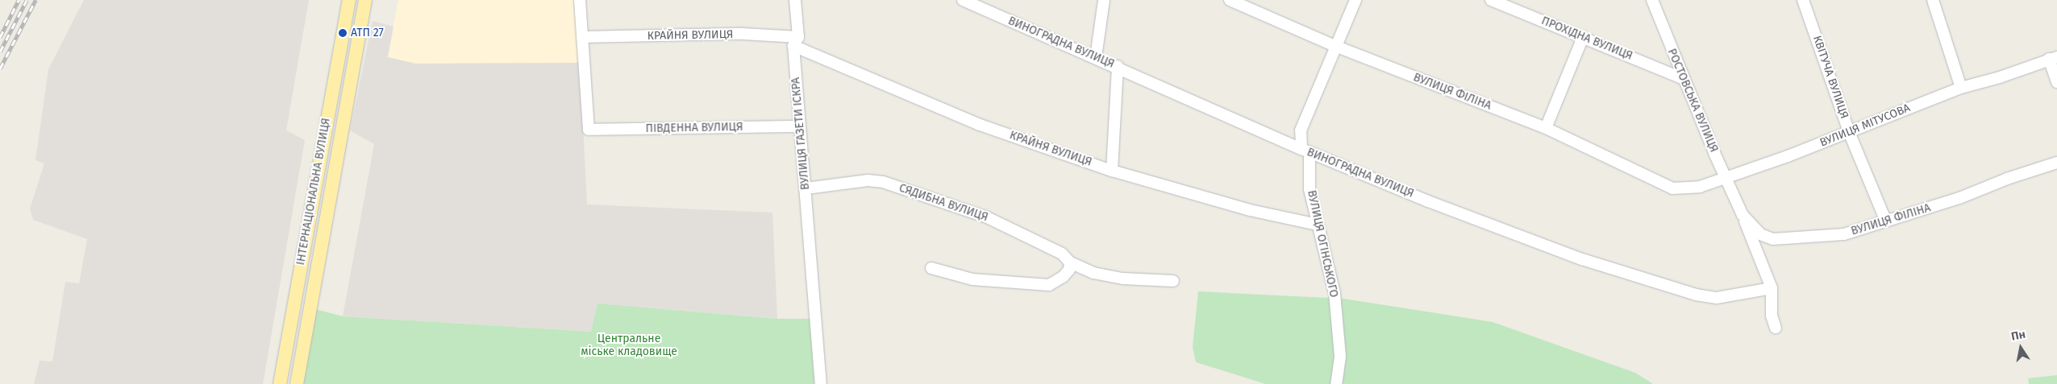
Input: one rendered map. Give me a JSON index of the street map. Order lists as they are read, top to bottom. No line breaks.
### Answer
{"streets":{"main road":["ІНТЕРНАЦІОНАЛЬНА ВУЛИЦЯ"],"street":["КРАЙНЯ ВУЛИЦЯ","ПРОХІДНА ВУЛИЦЯ","ВИНОГРАДНА ВУЛИЦЯ","КВІТУЧА ВУЛИЦЯ","ВУЛИЦЯ ФІЛІНА","РОСТОВСЬКА ВУЛИЦЯ","ВУЛИЦЯ МІТУСОВА","ПІВДЕННА ВУЛИЦЯ","ВУЛИЦЯ ГАЗЕТИ ІСКРА","СЯДИБНА ВУЛИЦЯ","ВУЛИЦЯ ОГІНСЬКОГО"]},"crossings":[["КРАЙНЯ ВУЛИЦЯ","ПІВДЕННА ВУЛИЦЯ"],["КРАЙНЯ ВУЛИЦЯ","ВУЛИЦЯ ГАЗЕТИ ІСКРА"],["КРАЙНЯ ВУЛИЦЯ","ВУЛИЦЯ ОГІНСЬКОГО"],["ПРОХІДНА ВУЛИЦЯ","РОСТОВСЬКА ВУЛИЦЯ"],["ВИНОГРАДНА ВУЛИЦЯ","ВУЛИЦЯ ОГІНСЬКОГО"],["КВІТУЧА ВУЛИЦЯ","ВУЛИЦЯ ФІЛІНА"],["КВІТУЧА ВУЛИЦЯ","ВУЛИЦЯ МІТУСОВА"],["ВУЛИЦЯ ФІЛІНА","РОСТОВСЬКА ВУЛИЦЯ"],["ВУЛИЦЯ ФІЛІНА","ВУЛИЦЯ МІТУСОВА"],["ВУЛИЦЯ ФІЛІНА","ВУЛИЦЯ ОГІНСЬКОГО"],["РОСТОВСЬКА ВУЛИЦЯ","ВУЛИЦЯ МІТУСОВА"],["ПІВДЕННА ВУЛИЦЯ","ВУЛИЦЯ ГАЗЕТИ ІСКРА"],["ВУЛИЦЯ ГАЗЕТИ ІСКРА","СЯДИБНА ВУЛИЦЯ"]],"parks":["Центральне міське кладовище"],"places":["АТП 27"],"north":"top"}
